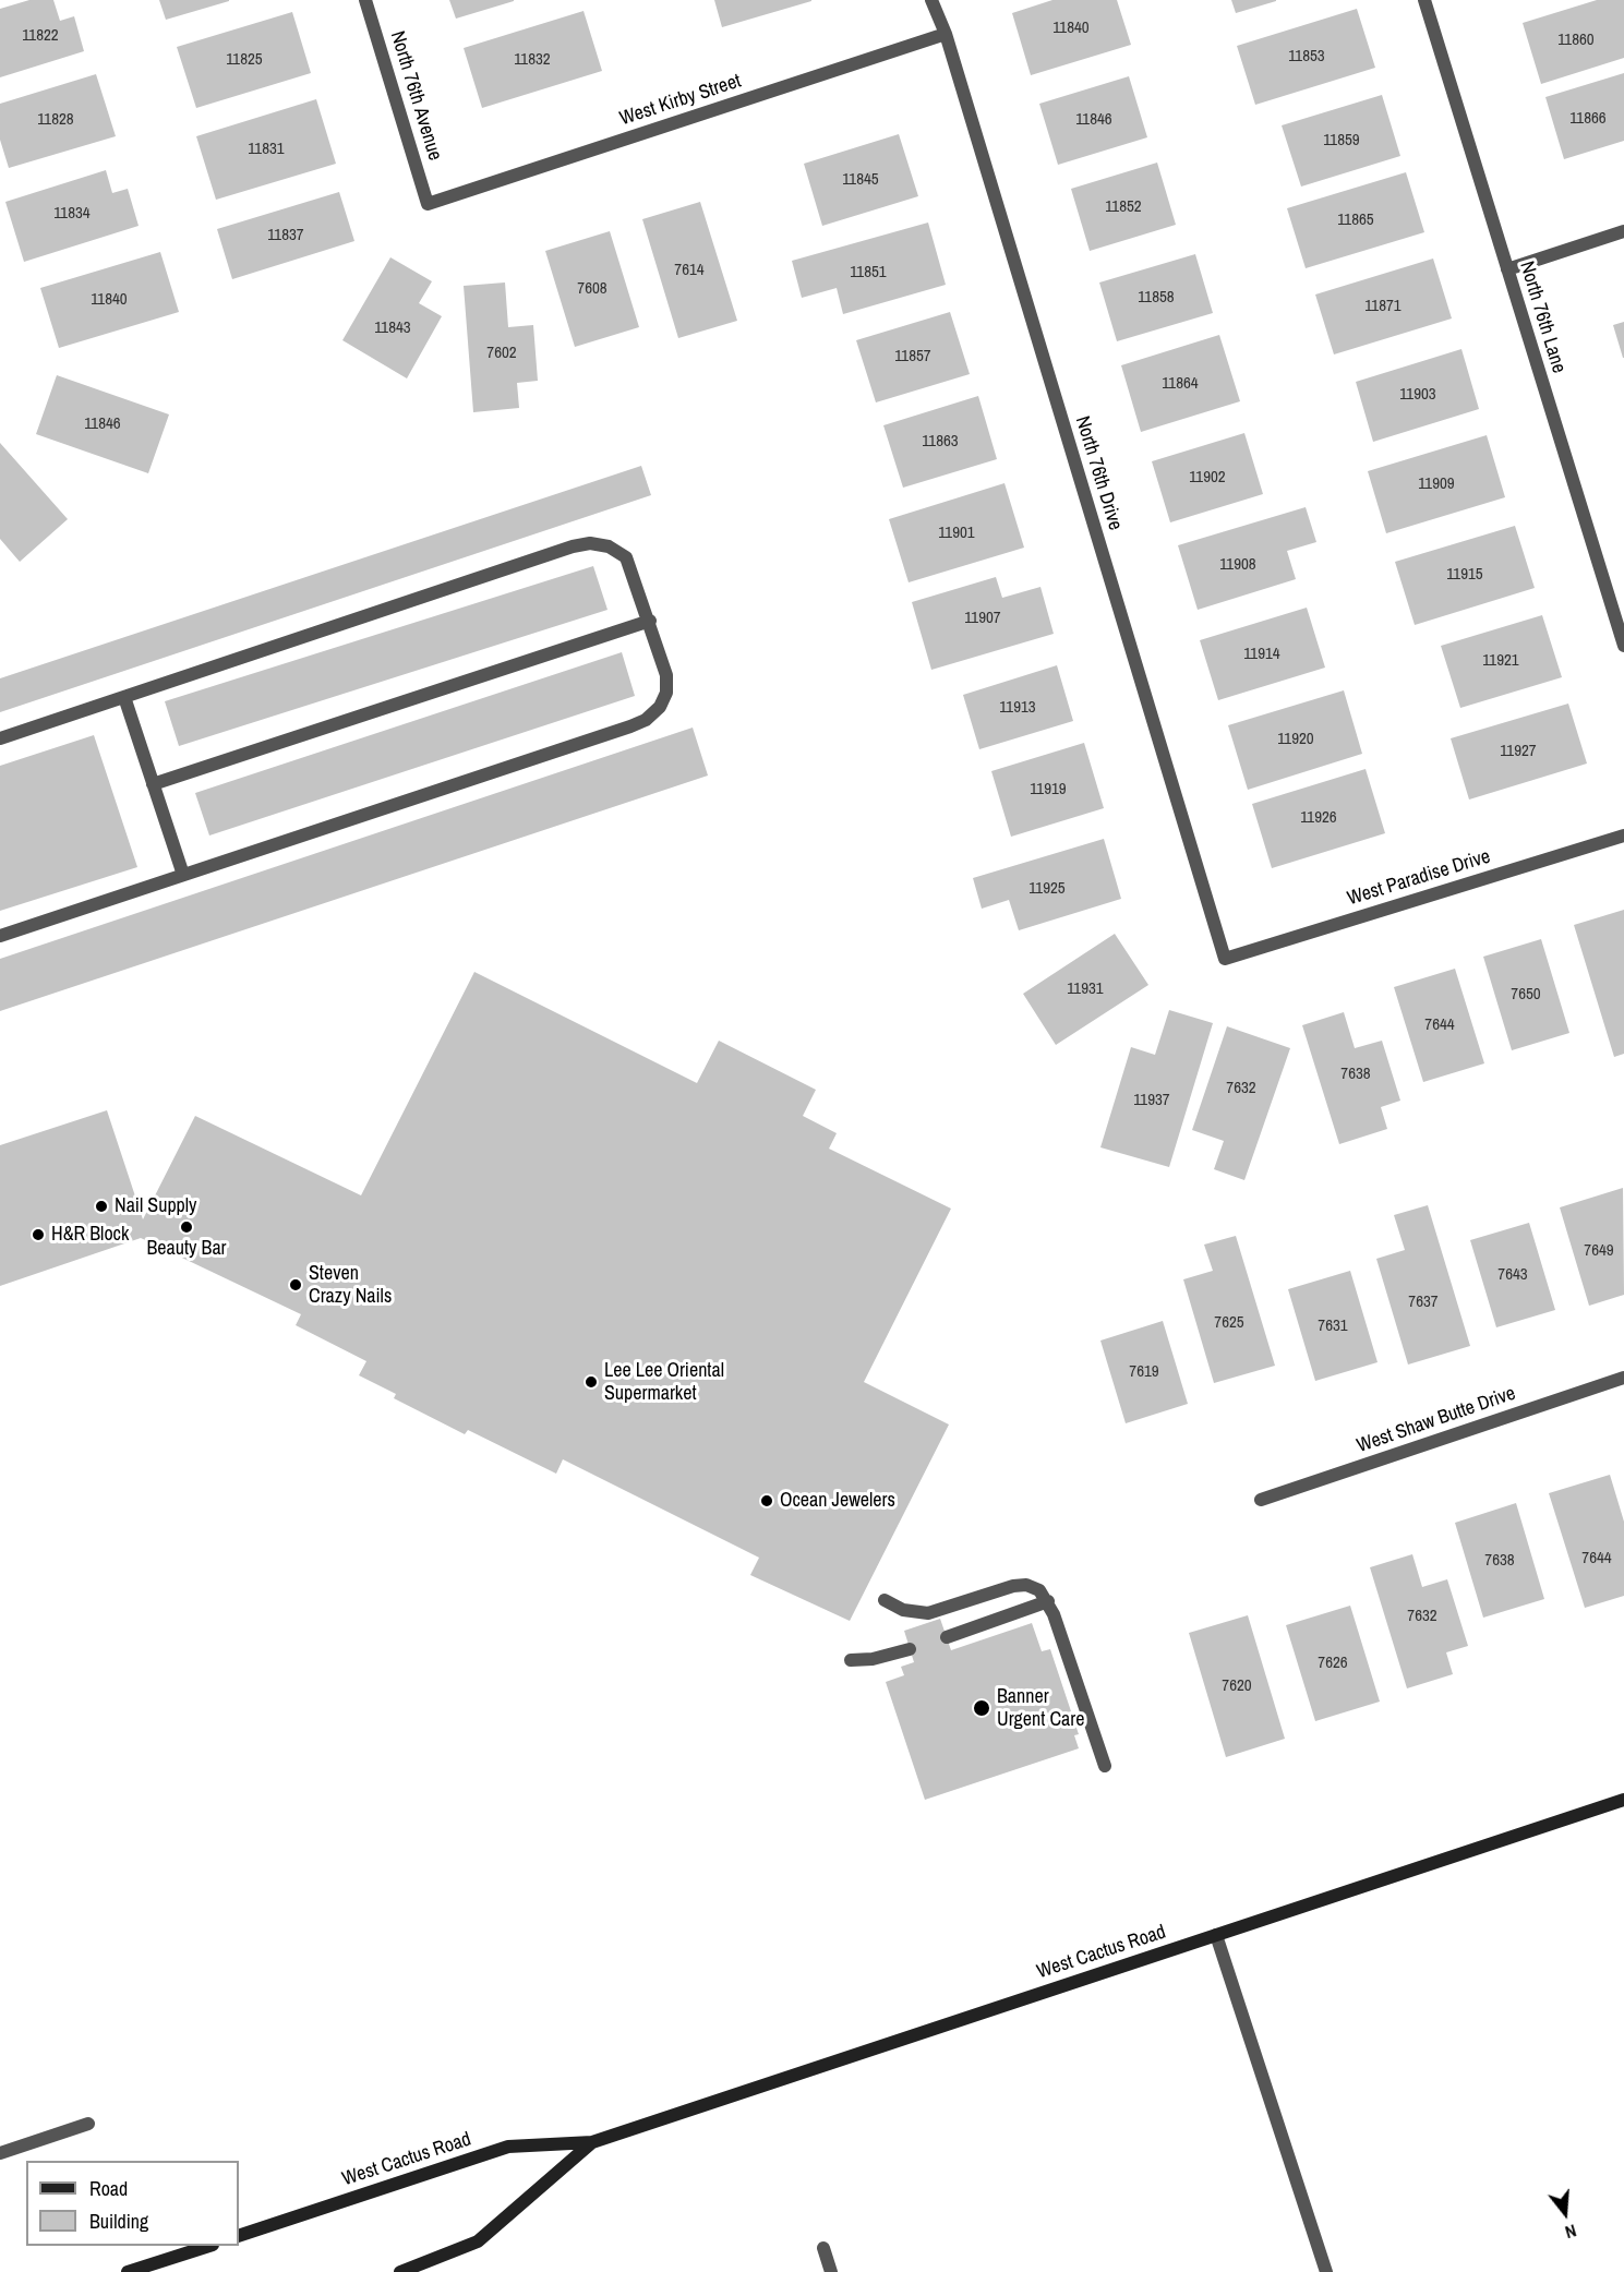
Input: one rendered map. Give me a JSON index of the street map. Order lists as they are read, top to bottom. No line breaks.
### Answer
{"streets":{"main road":["West Cactus Road"],"street":["North 76th Avenue","West Kirby Street","North 76th Lane","North 76th Drive","West Paradise Drive","West Shaw Butte Drive"]},"crossings":[["North 76th Avenue","West Kirby Street"],["West Kirby Street","North 76th Drive"],["North 76th Drive","West Paradise Drive"]],"places":["Nail Supply","Beauty Bar","H&R Block","Steven Crazy Nails","Lee Lee Oriental Supermarket","Ocean Jewelers","Banner Urgent Care"],"house_numbers":["11840","11822","11860","11853","11825","11832","11866","11828","11846","11859","11831","11845","11852","11834","11865","11837","7614","11851","7608","11858","11840","11871","11843","7602","11857","11864","11903","11846","11863","11902","11909","11901","11908","11915","11907","11914","11921","11913","11920","11927","11919","11926","11925","11931","7650","7644","7638","7632","11937","7649","7643","7637","7625","7631","7619","7644","7638","7632","7626","7620"],"legend":["Road","Building"],"north":"bottom"}
